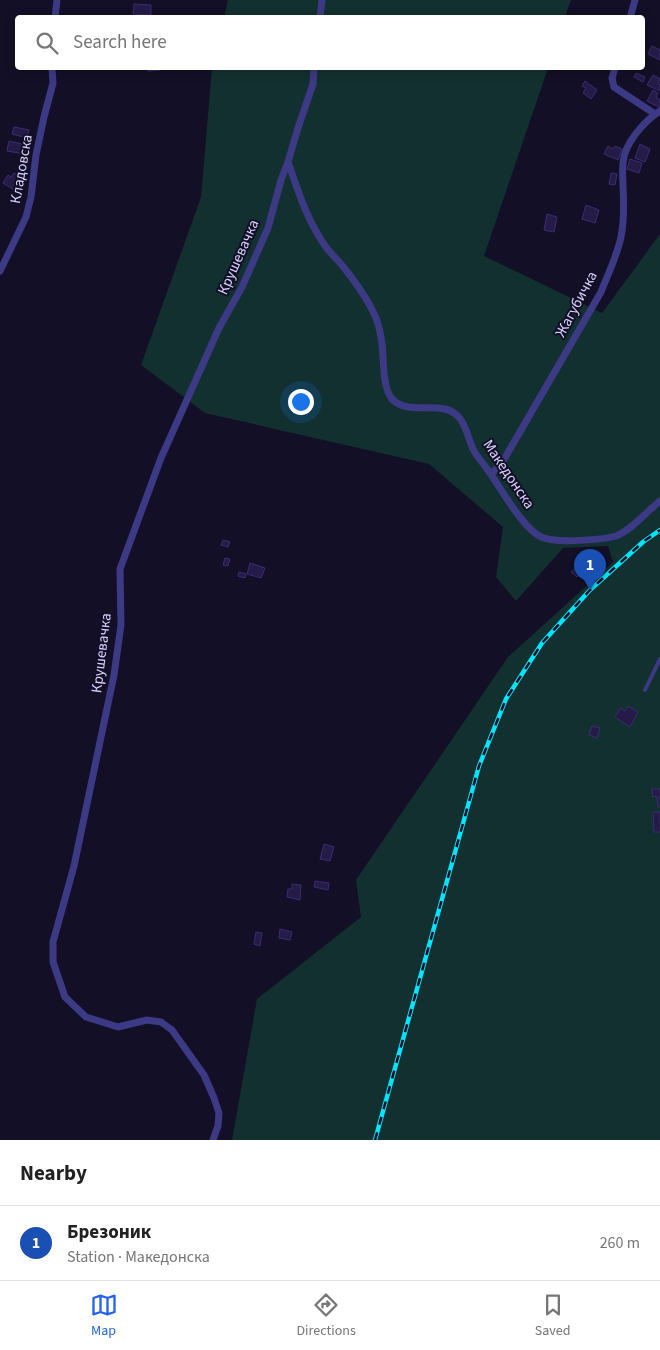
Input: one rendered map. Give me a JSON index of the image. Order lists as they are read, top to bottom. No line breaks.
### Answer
{"streets":{"street":["Кладовска","Крушевачка","Жагубичка","Македонска"]},"crossings":[["Крушевачка","Македонска"],["Жагубичка","Македонска"]],"page":{"search":"Search here","pins":"1","heading":"Nearby","list":[{"mark":"1","name":"Брезоник","note":"Station · Македонска","value":"260 m"}],"nav":["Map","Directions","Saved"]}}
